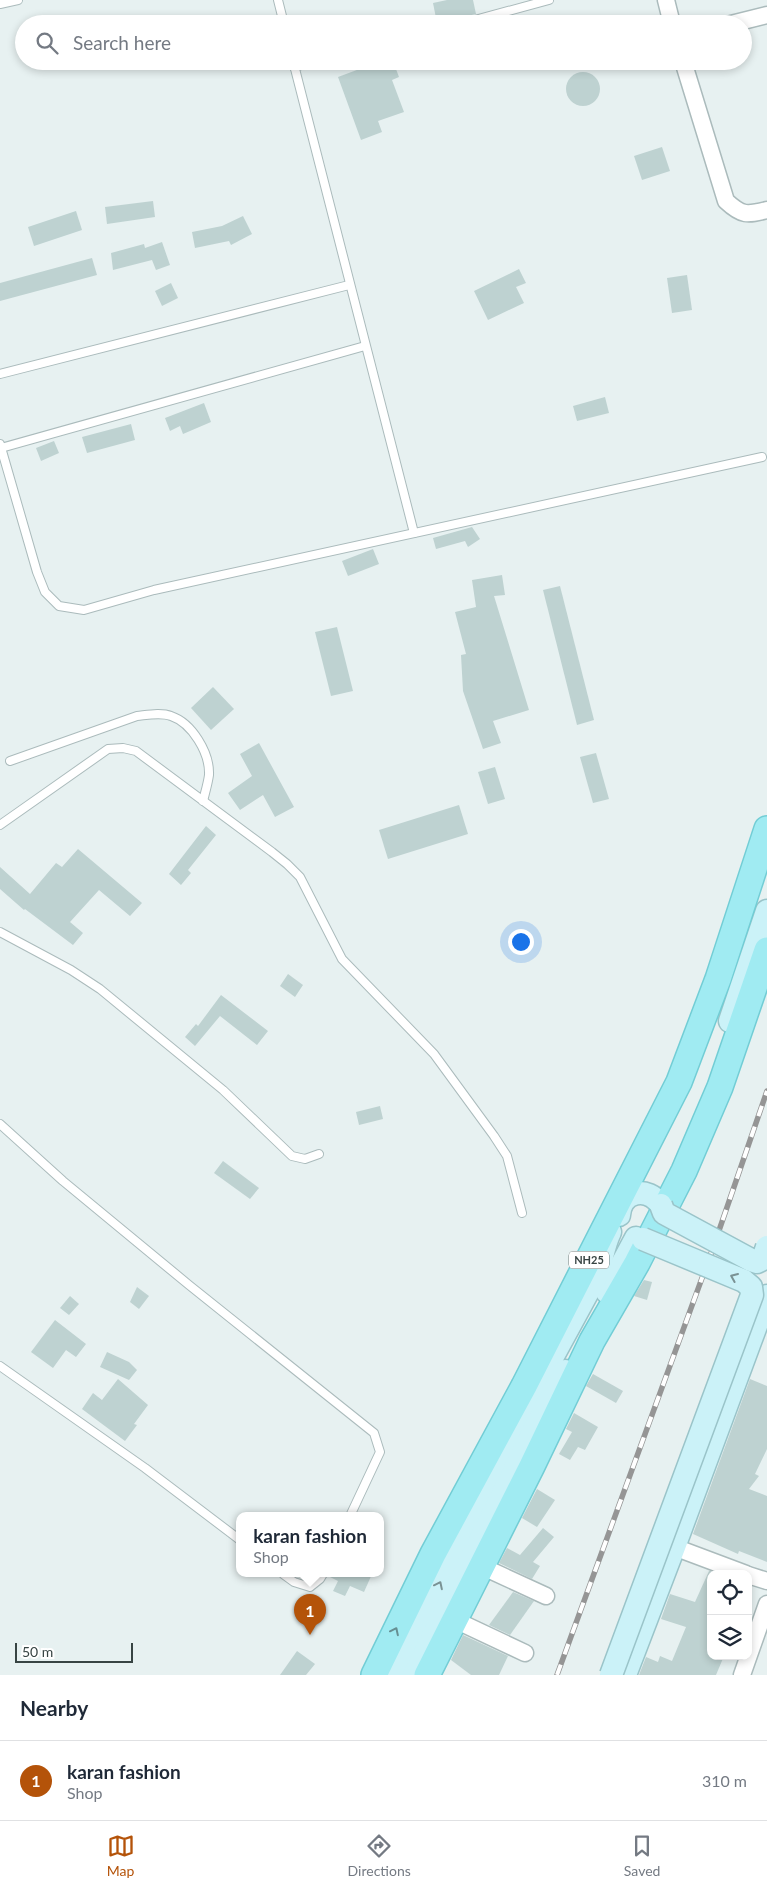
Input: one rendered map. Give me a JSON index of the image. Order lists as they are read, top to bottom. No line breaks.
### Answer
{"streets":{"main road":["NH25"]},"scale_bar":"50 m","page":{"search":"Search here","popup":["karan fashion","Shop"],"pins":"1","scale":"50 m","heading":"Nearby","list":[{"mark":"1","name":"karan fashion","note":"Shop","value":"310 m"}],"nav":["Map","Directions","Saved"]}}
